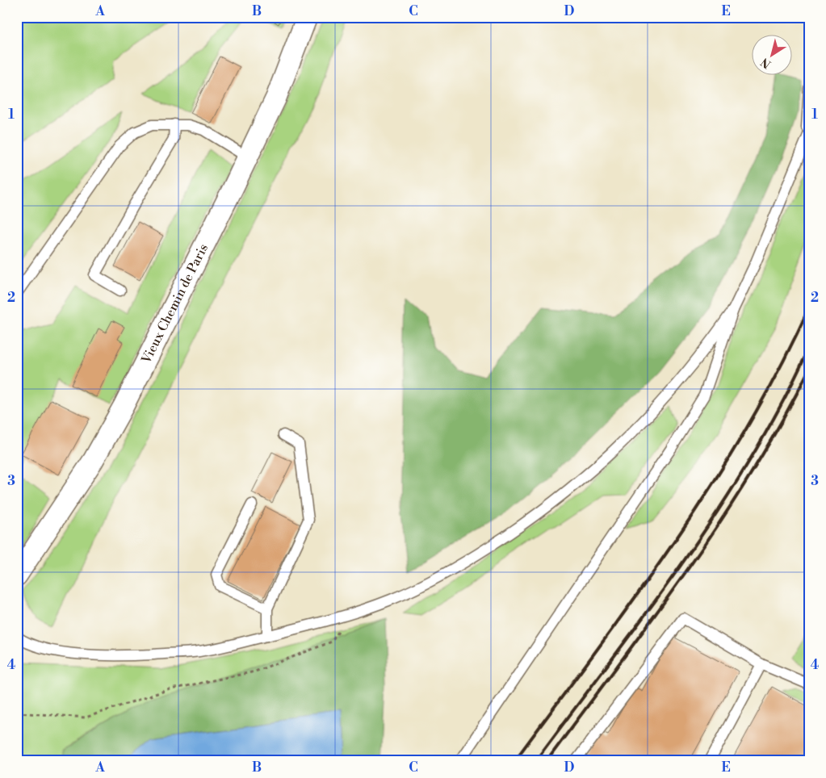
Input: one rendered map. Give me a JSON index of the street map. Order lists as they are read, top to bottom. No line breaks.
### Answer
{"streets":{"street":["Vieux Chemin de Paris"]},"north":"bottom left","grid":{"columns":["A","B","C","D","E"],"rows":["1","2","3","4"]}}
